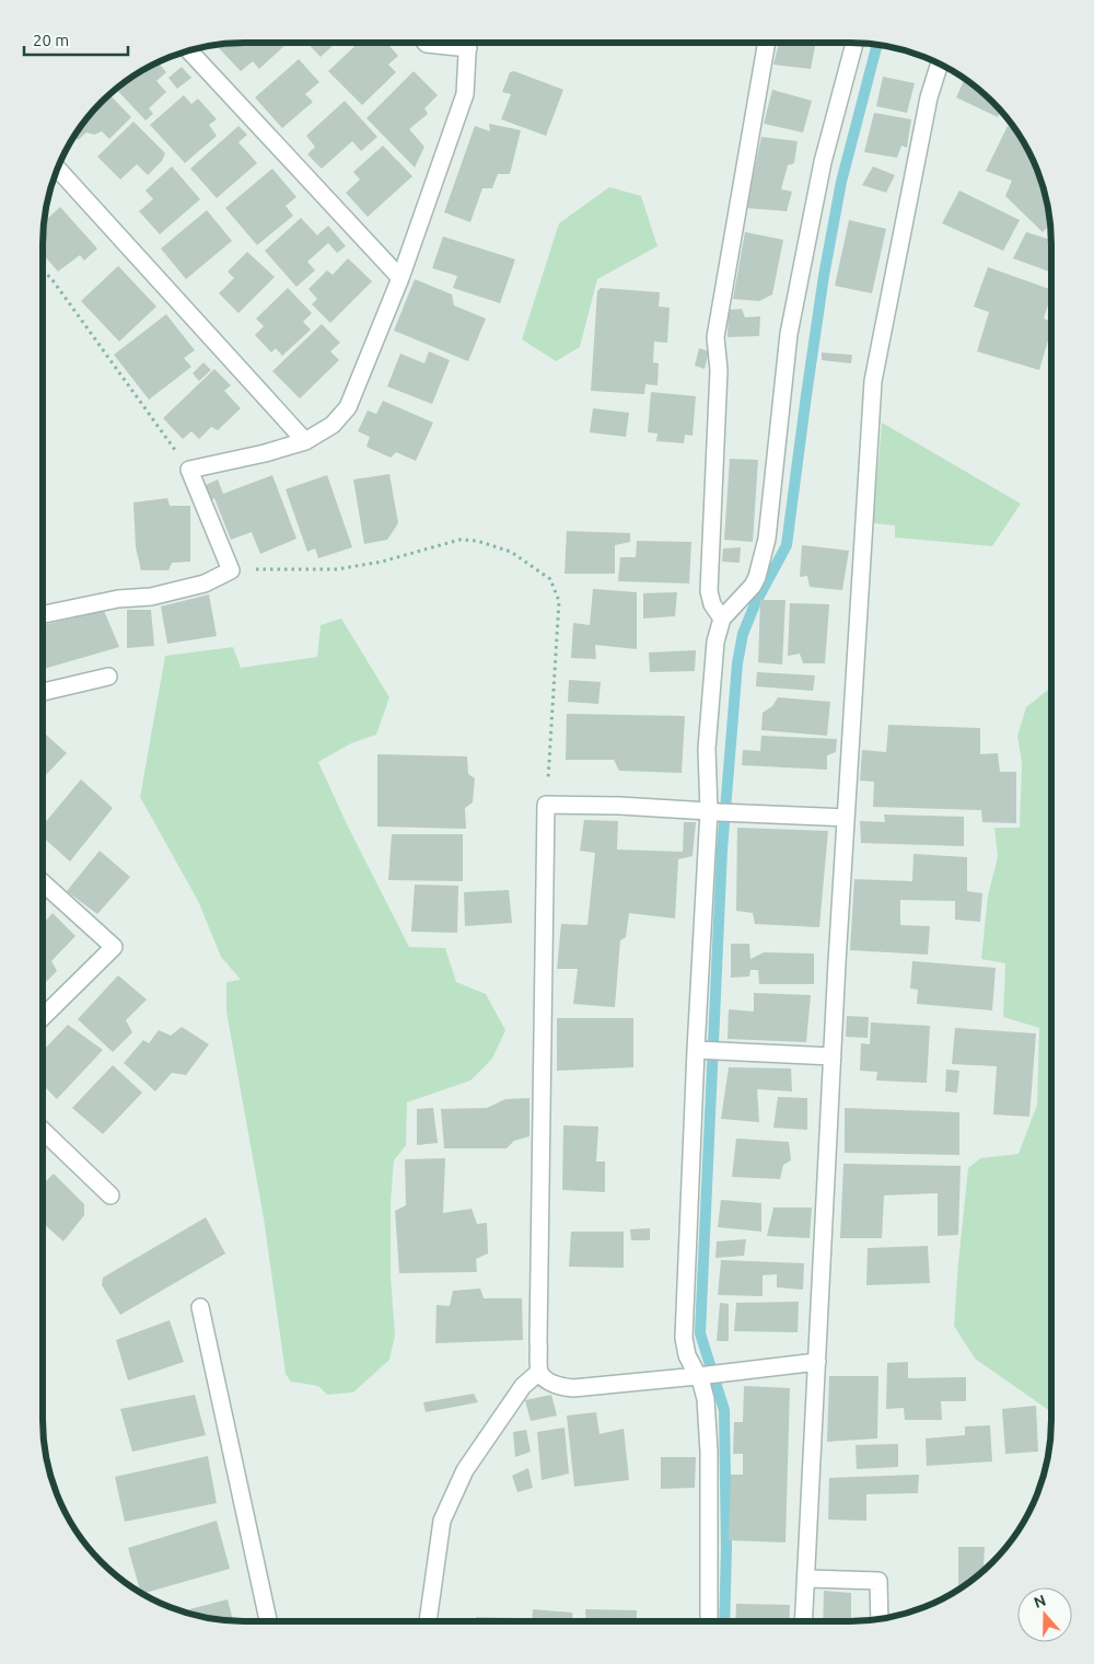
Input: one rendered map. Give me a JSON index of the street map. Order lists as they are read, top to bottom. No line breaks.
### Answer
{"scale_bar":"20 m","north":"top"}
